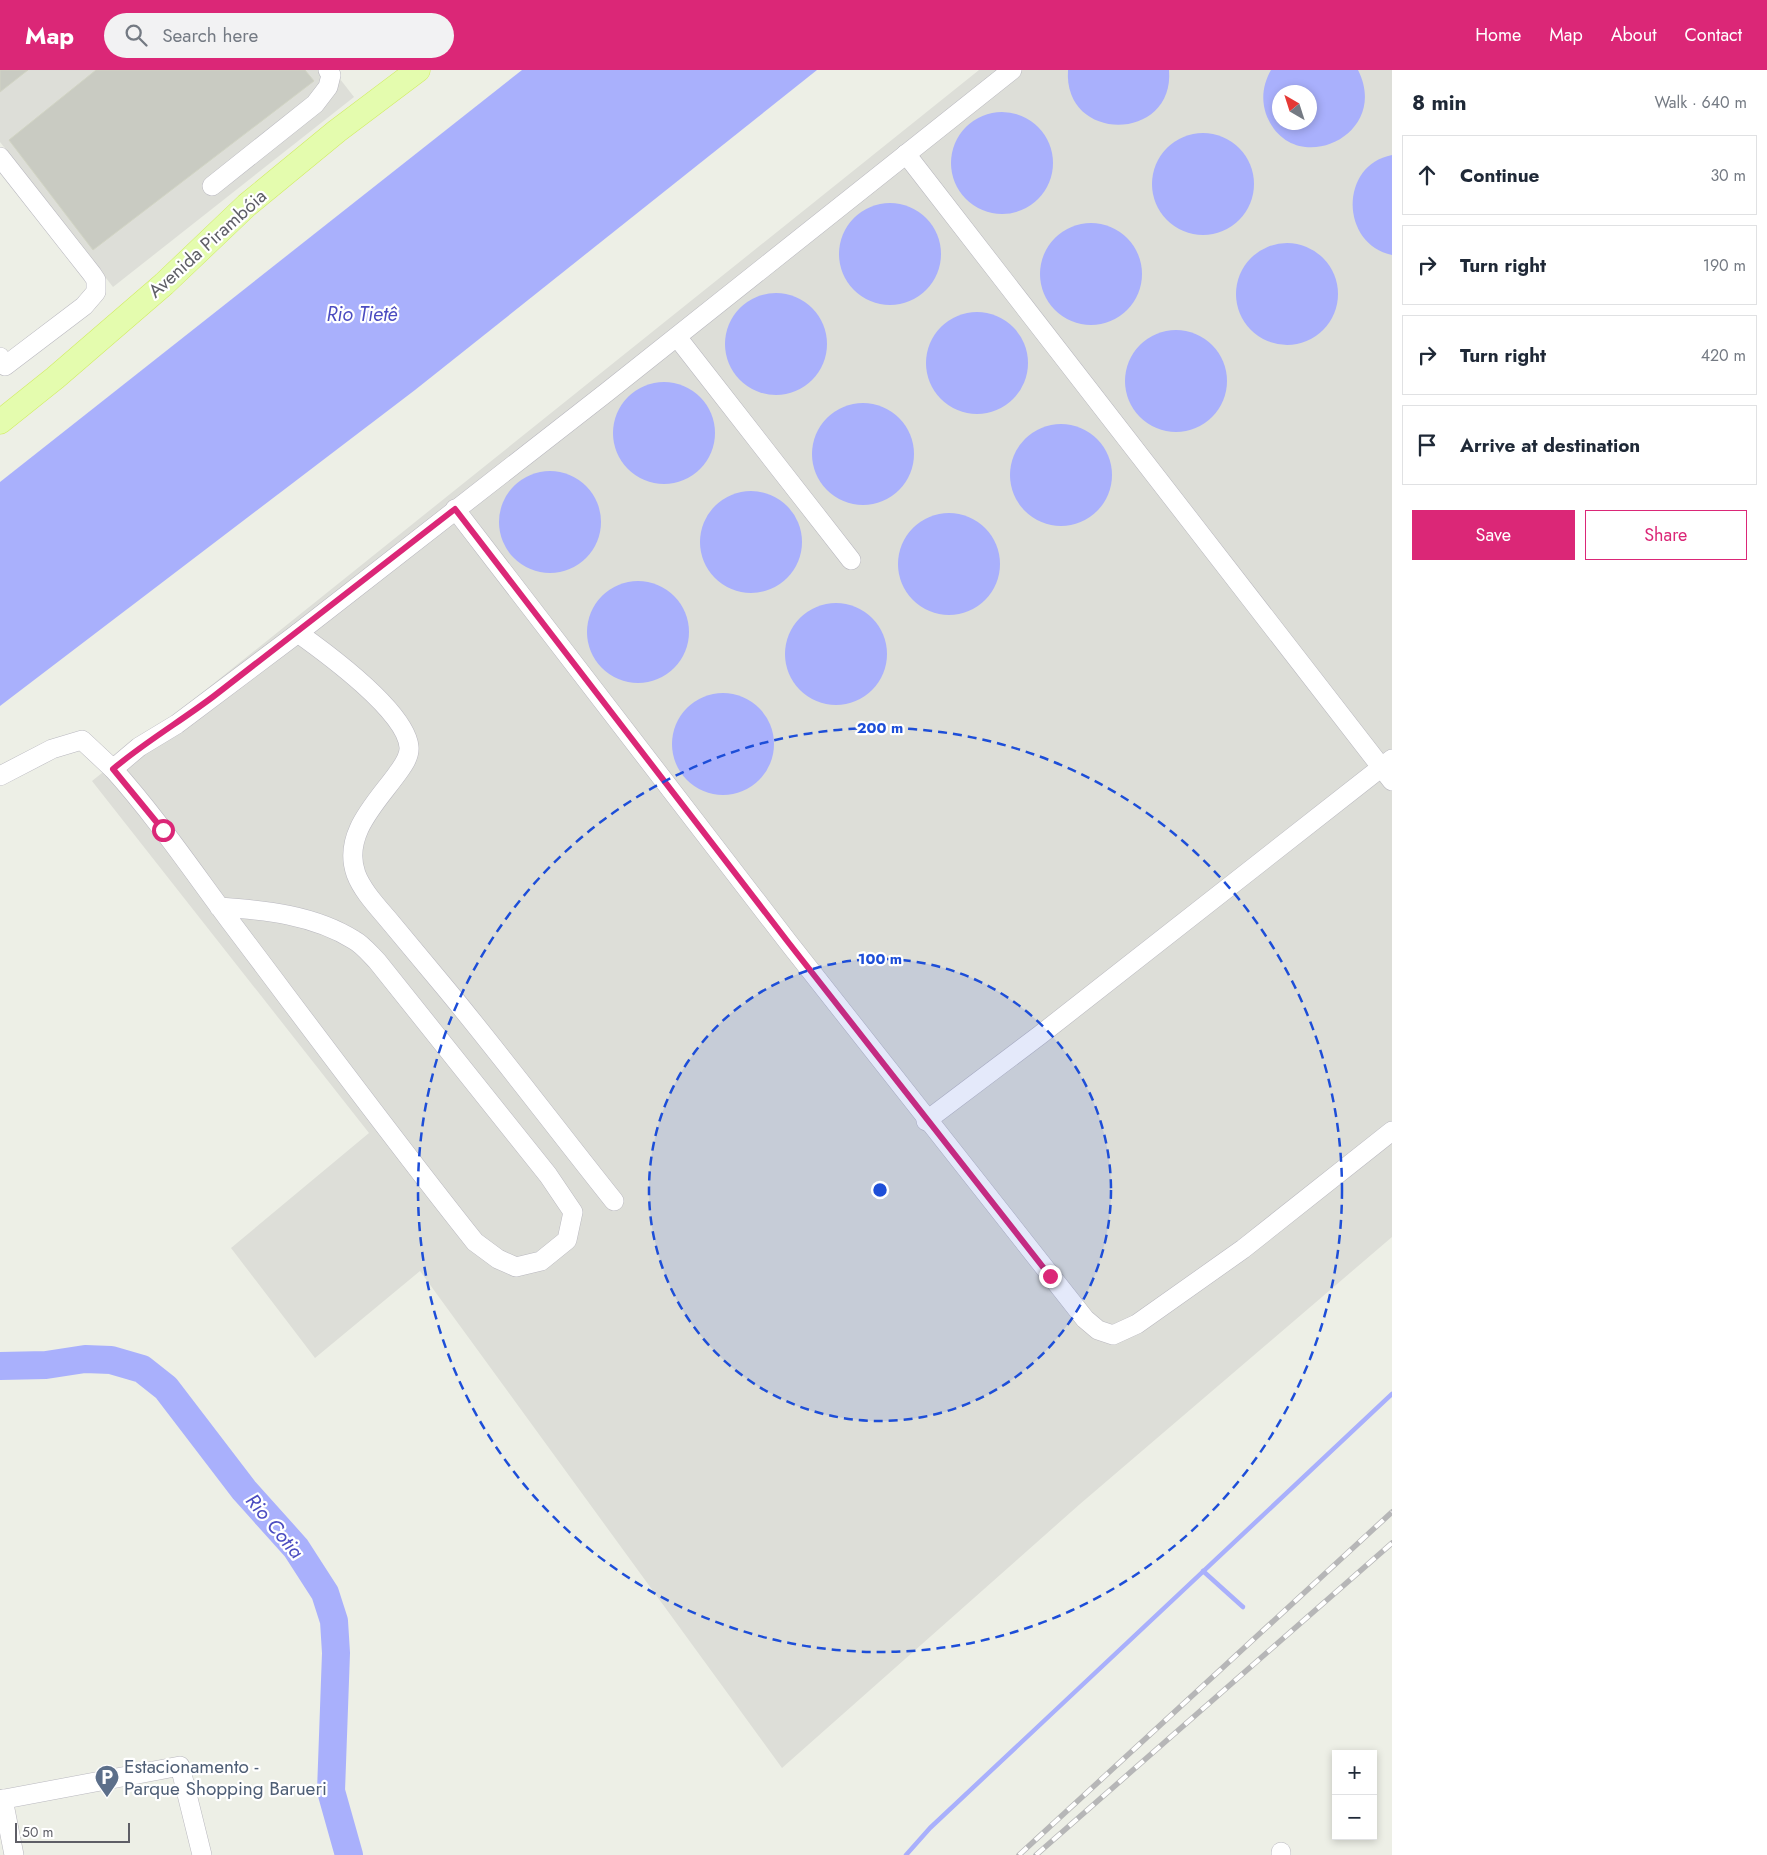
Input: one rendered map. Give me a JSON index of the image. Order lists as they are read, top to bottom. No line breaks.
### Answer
{"streets":{"main road":["Avenida Pirambóia"]},"water":["Rio Tietê","Rio Cotia"],"places":{"parking":["Estacionamento - Parque Shopping Barueri"]},"scale_bar":"50 m","north":"top left","page":{"header":"Map","search":"Search here","nav":["Home","Map","About","Contact"],"heading":["8 min","Walk · 640 m"],"list":[["Continue","30 m"],["Turn right","190 m"],["Turn right","420 m"],"Arrive at destination"],"buttons":["Save","Share"],"map_buttons":["+","−"],"scale":"50 m"},"rings":["200 m","100 m"]}
